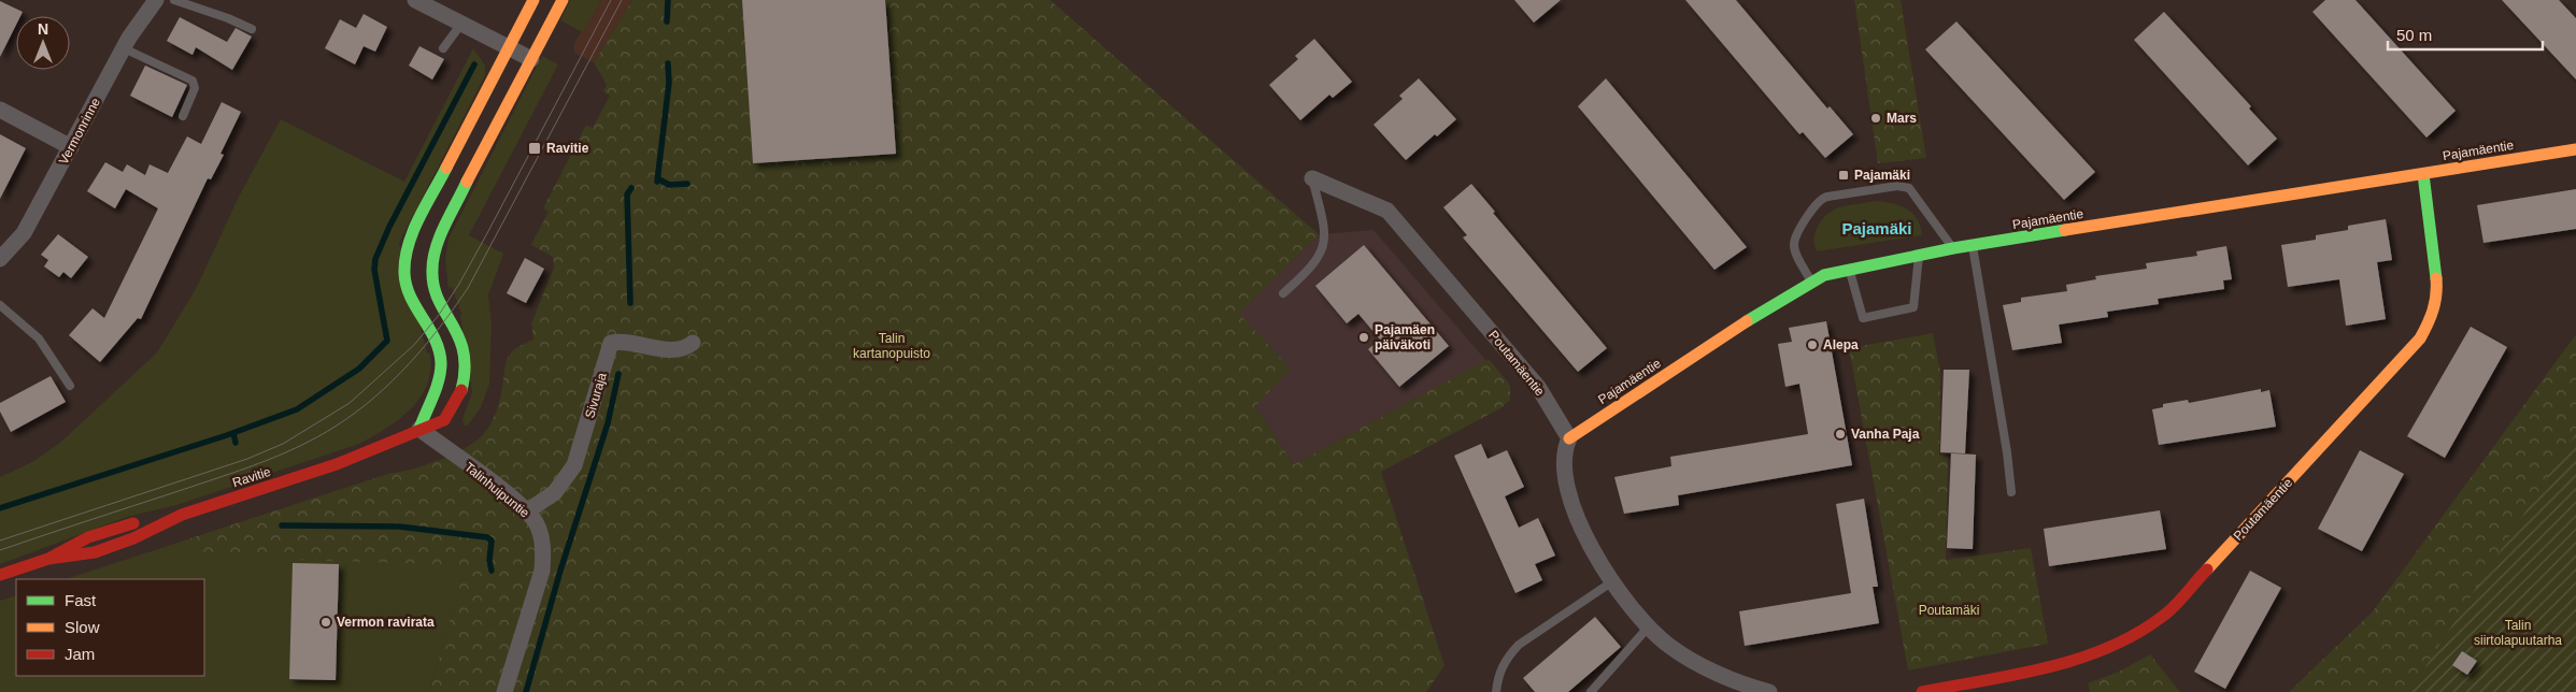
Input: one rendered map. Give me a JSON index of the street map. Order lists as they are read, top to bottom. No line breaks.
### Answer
{"streets":{"street":["Vermonrinne","Pajamäentie","Poutamäentie","Sivuraja","Ravitie","Talinhuipuntie"]},"crossings":[["Pajamäentie","Poutamäentie"],["Sivuraja","Talinhuipuntie"],["Ravitie","Talinhuipuntie"]],"districts":["Pajamäki"],"parks":["Talin kartanopuisto","Poutamäki","Talin siirtolapuutarha"],"places":{"other":["Mars","Pajamäen päiväkoti","Alepa","Vanha Paja","Vermon ravirata"],"transit":["Ravitie","Pajamäki"]},"legend":["Fast","Slow","Jam"],"scale_bar":"50 m","north":"top"}
